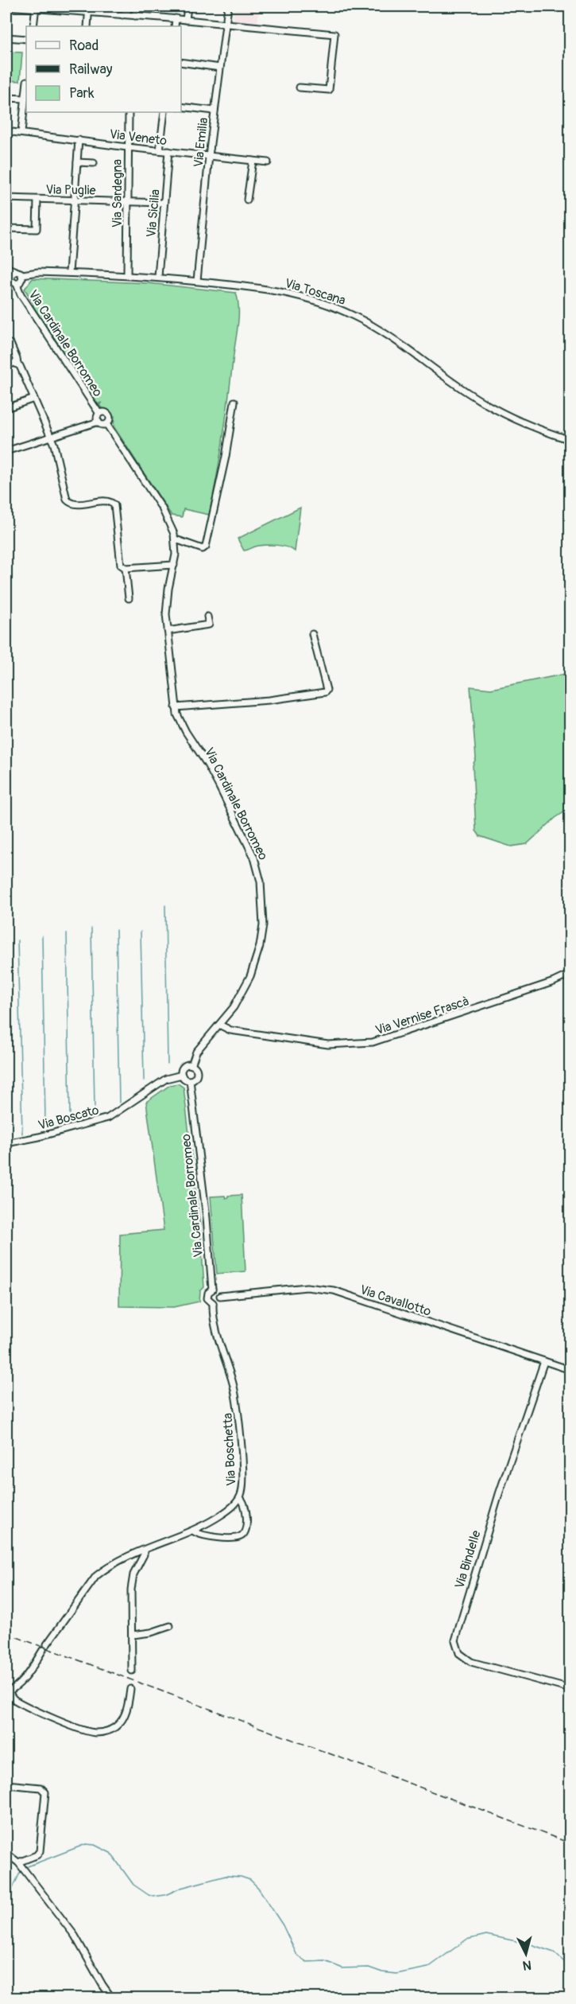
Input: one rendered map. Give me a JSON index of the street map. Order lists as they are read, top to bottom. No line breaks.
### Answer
{"streets":{"street":["Via Veneto","Via Emilia","Via Puglie","Via Sardegna","Via Sicilia","Via Toscana","Via Cardinale Borromeo","Via Vernise Frascà","Via Boscato","Via Cavallotto","Via Boschetta","Via Bindelle"]},"crossings":[["Via Veneto","Via Emilia"],["Via Veneto","Via Sardegna"],["Via Veneto","Via Sicilia"],["Via Emilia","Via Toscana"],["Via Puglie","Via Sardegna"],["Via Puglie","Via Sicilia"],["Via Sardegna","Via Toscana"],["Via Sicilia","Via Toscana"],["Via Toscana","Via Cardinale Borromeo"],["Via Cardinale Borromeo","Via Vernise Frascà"],["Via Cardinale Borromeo","Via Boscato"],["Via Cardinale Borromeo","Via Cavallotto"],["Via Cardinale Borromeo","Via Boschetta"],["Via Cavallotto","Via Boschetta"],["Via Cavallotto","Via Bindelle"]],"legend":["Road","Railway","Park"],"north":"bottom"}
